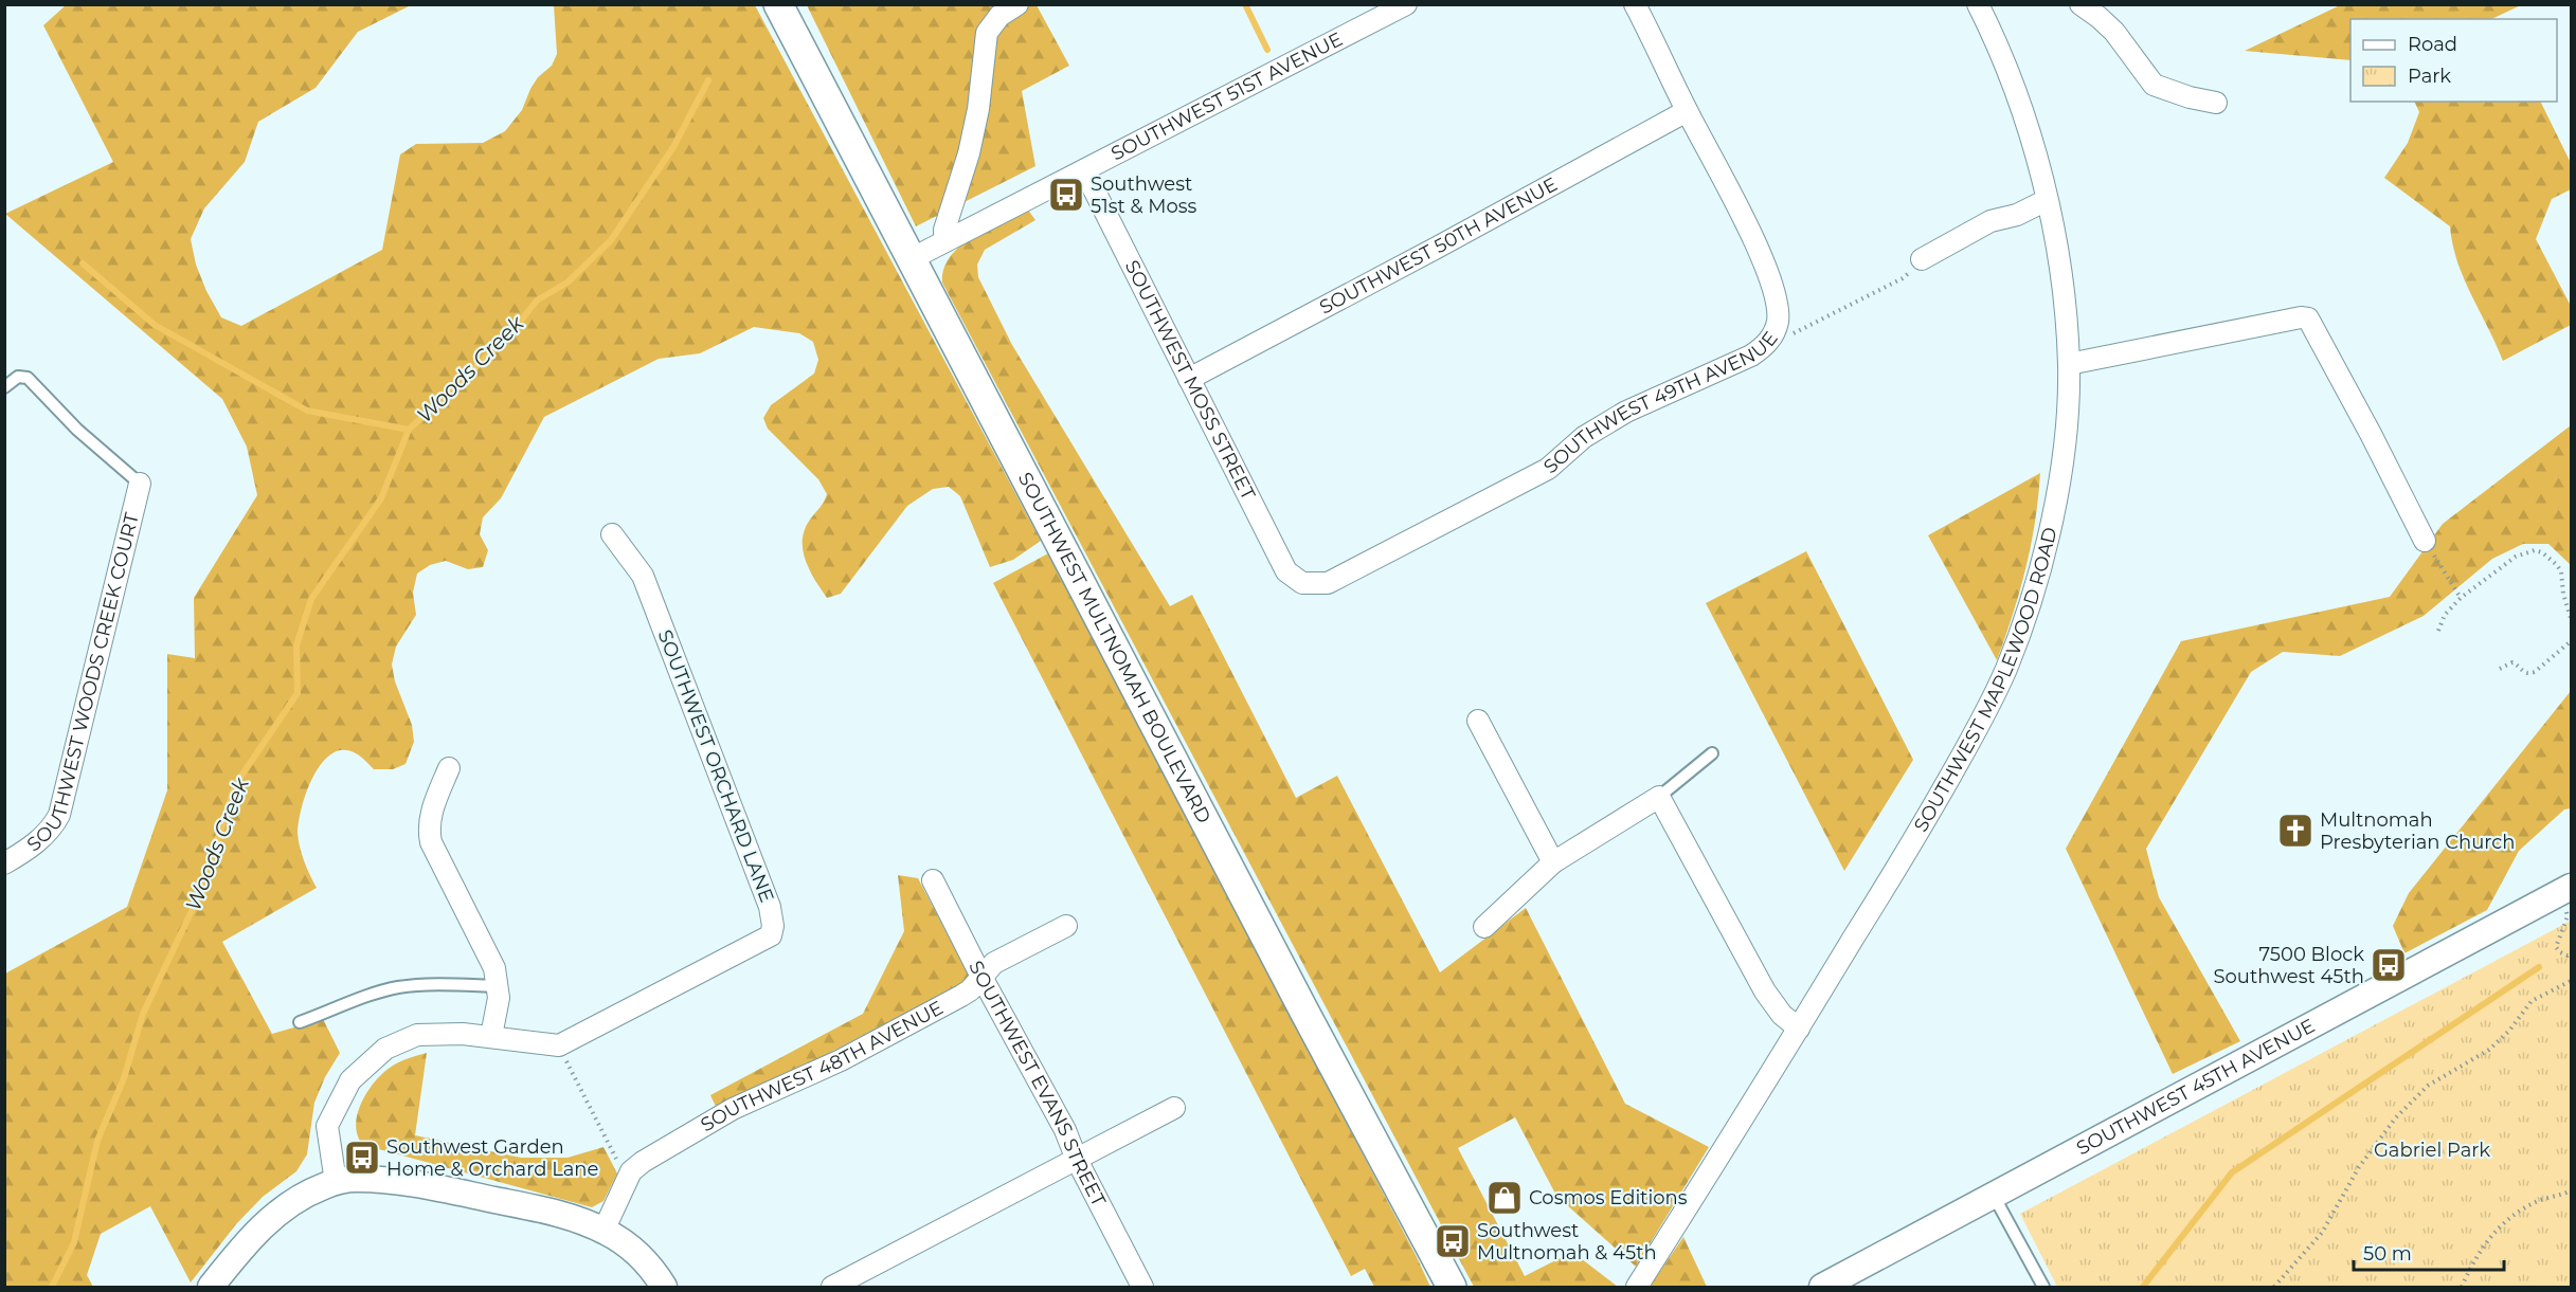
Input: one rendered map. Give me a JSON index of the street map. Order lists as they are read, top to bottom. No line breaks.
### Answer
{"streets":{"main road":["SOUTHWEST MULTNOMAH BOULEVARD"],"street":["SOUTHWEST 51ST AVENUE","SOUTHWEST 50TH AVENUE","SOUTHWEST MOSS STREET","SOUTHWEST 49TH AVENUE","SOUTHWEST WOODS CREEK COURT","SOUTHWEST MAPLEWOOD ROAD","SOUTHWEST ORCHARD LANE","SOUTHWEST 48TH AVENUE","SOUTHWEST EVANS STREET","SOUTHWEST 45TH AVENUE"]},"crossings":[["SOUTHWEST 51ST AVENUE","SOUTHWEST MOSS STREET"],["SOUTHWEST 51ST AVENUE","SOUTHWEST MULTNOMAH BOULEVARD"],["SOUTHWEST 50TH AVENUE","SOUTHWEST MOSS STREET"],["SOUTHWEST MOSS STREET","SOUTHWEST 49TH AVENUE"],["SOUTHWEST 48TH AVENUE","SOUTHWEST EVANS STREET"]],"water":["Woods Creek"],"parks":["Gabriel Park"],"places":{"bus stop":["Southwest 51st & Moss","7500 Block Southwest 45th","Southwest Garden Home & Orchard Lane","Southwest Multnomah & 45th"],"church":["Multnomah Presbyterian Church"],"shop":["Cosmos Editions"]},"legend":["Road","Park"],"scale_bar":"50 m"}
